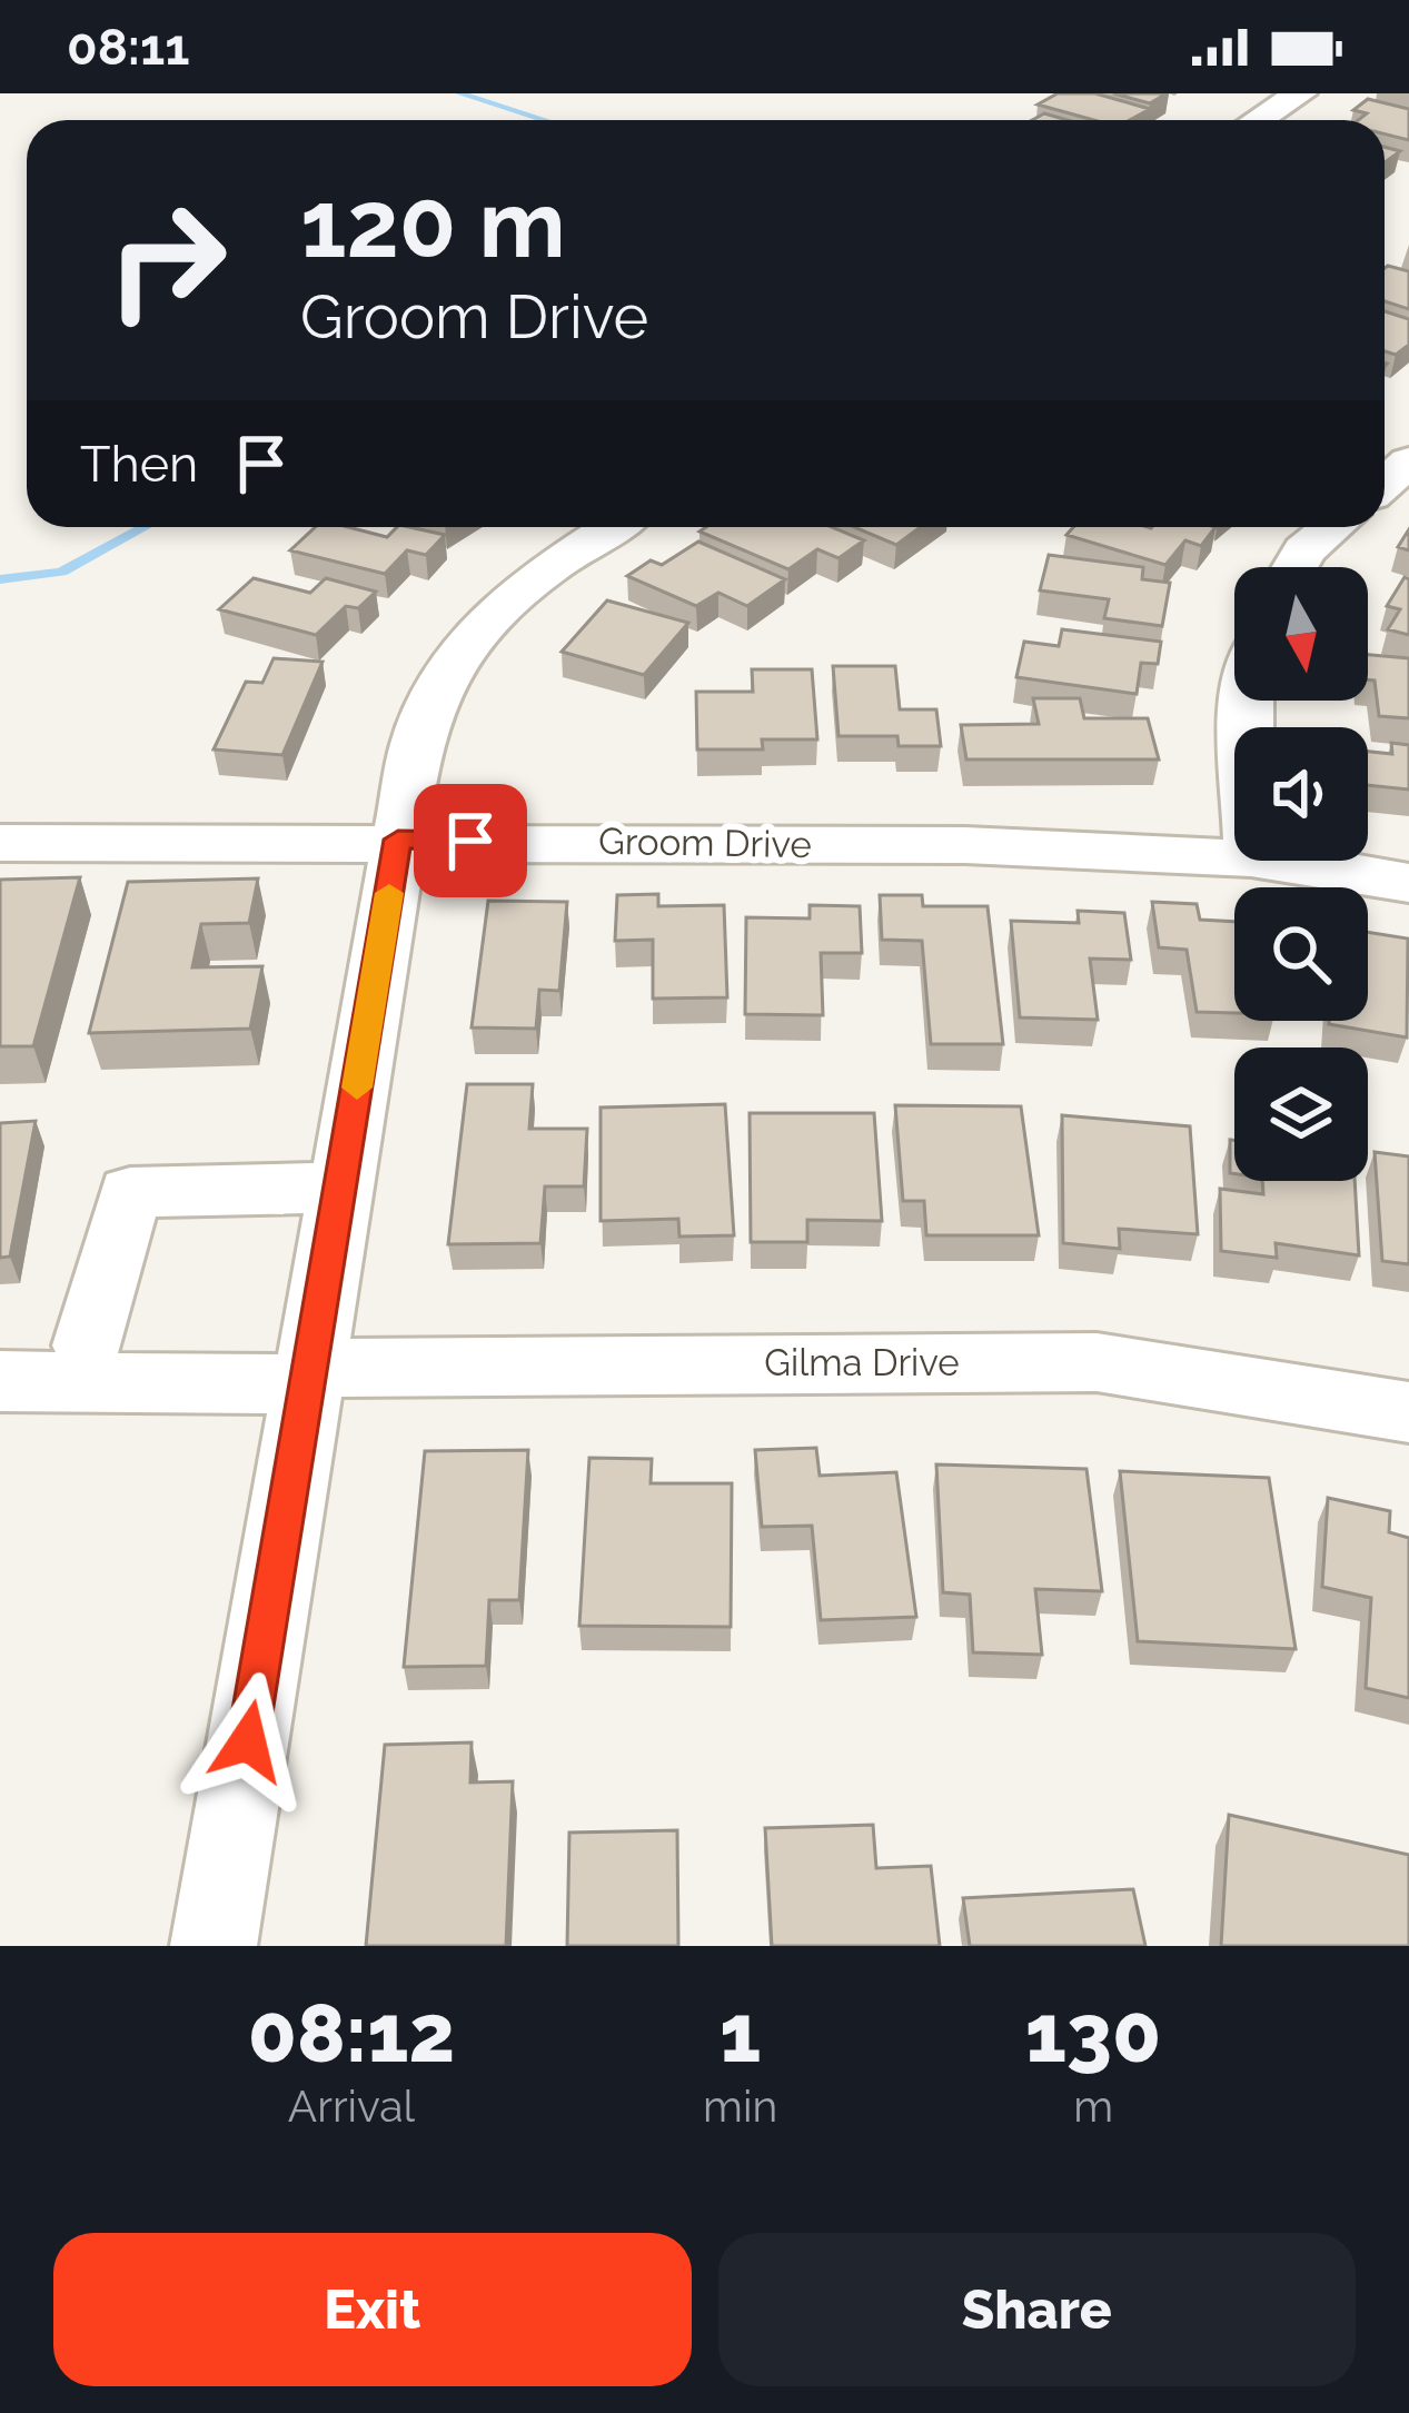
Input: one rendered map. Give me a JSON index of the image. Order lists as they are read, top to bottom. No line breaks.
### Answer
{"streets":{"street":["Groom Drive","Gilma Drive"]},"north":"bottom","page":{"status":"08:11","turn":["120 m","Groom Drive"],"then":"Then","eta":["08:12","Arrival","1","min","130","m"],"buttons":["Exit","Share"]}}
